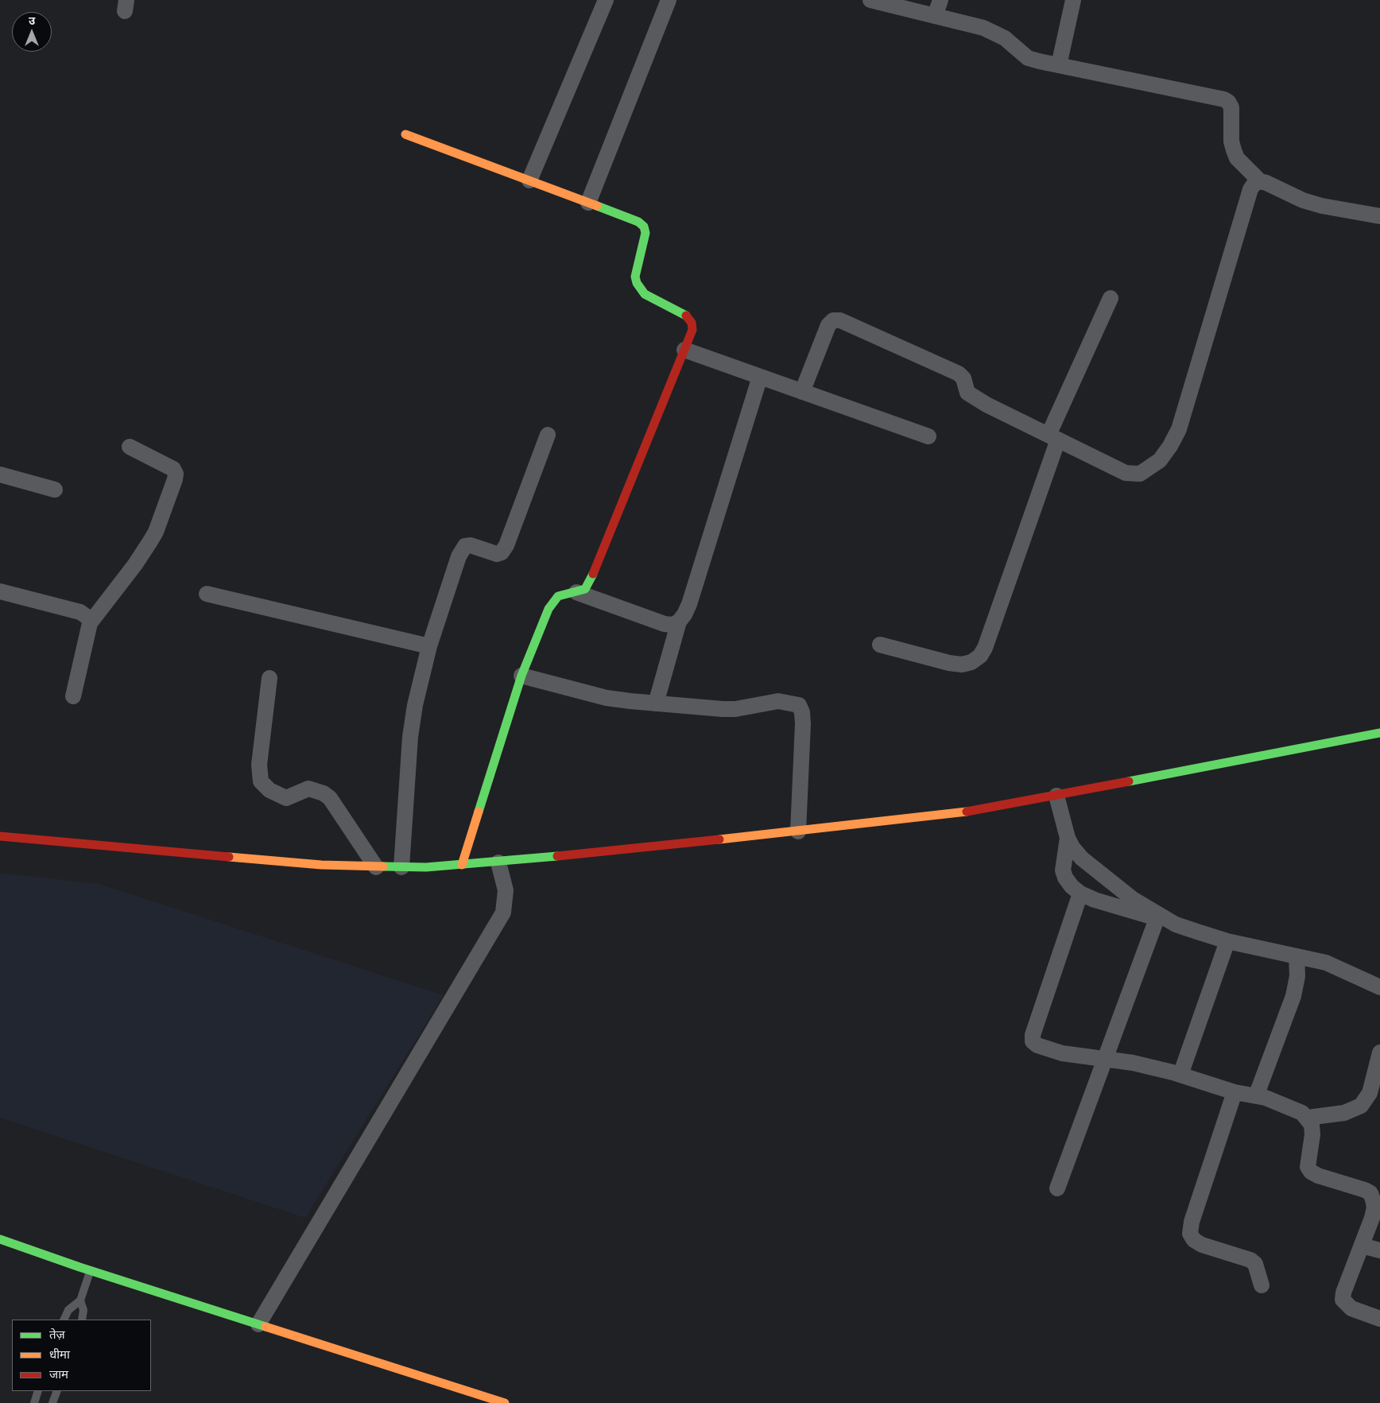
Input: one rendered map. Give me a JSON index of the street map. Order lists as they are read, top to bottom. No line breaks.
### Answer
{"legend":["तेज़","धीमा","जाम"],"north":"top"}
